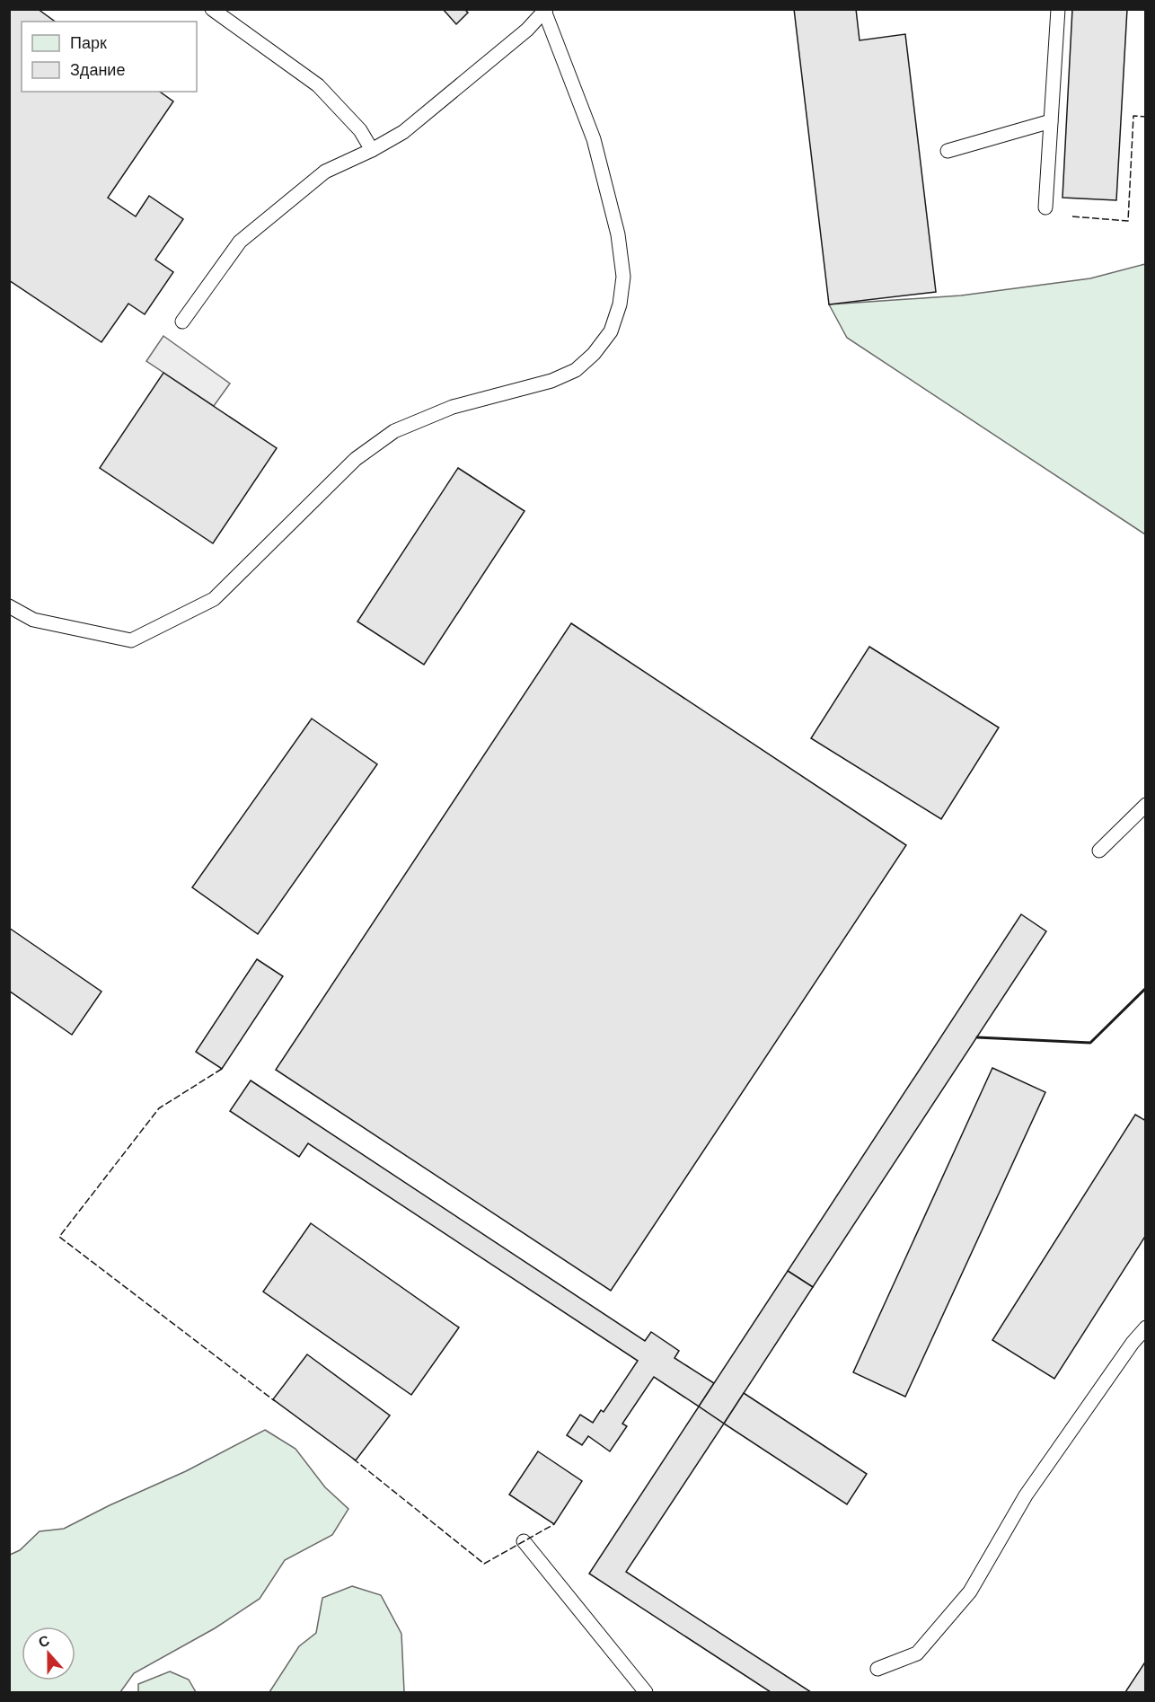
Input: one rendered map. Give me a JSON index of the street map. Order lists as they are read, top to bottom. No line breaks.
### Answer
{"legend":["Парк","Здание"],"north":"top"}
